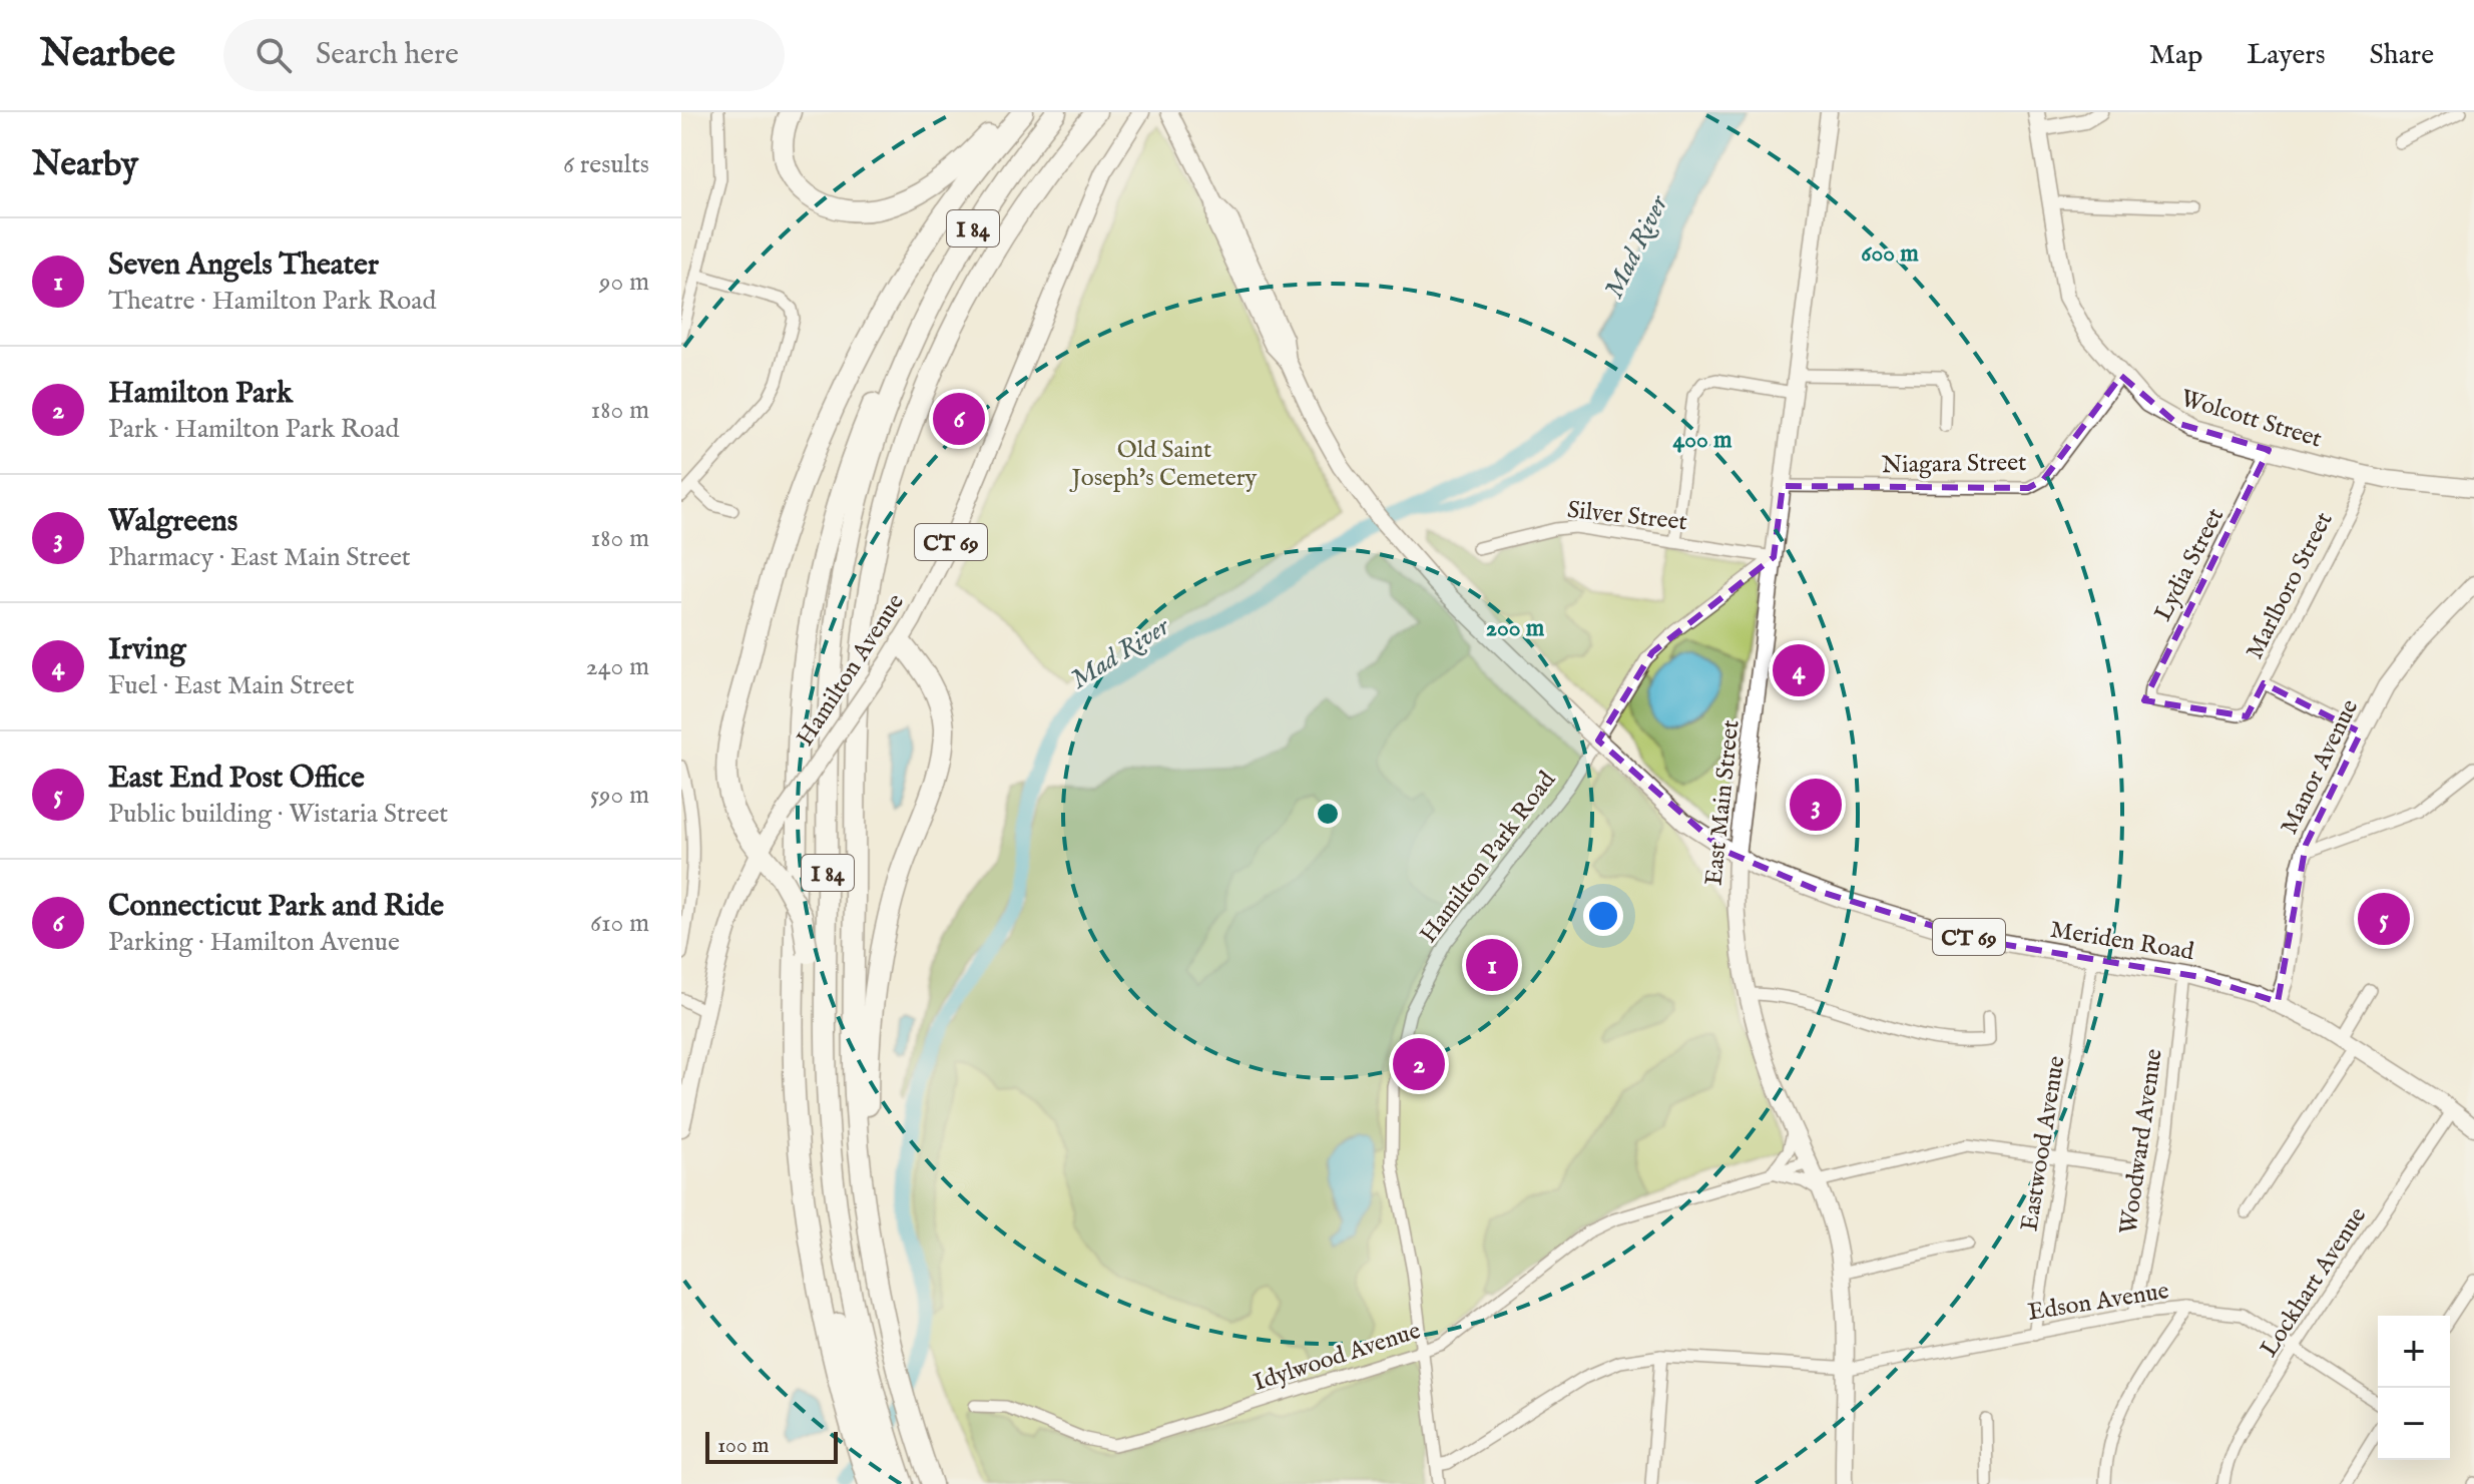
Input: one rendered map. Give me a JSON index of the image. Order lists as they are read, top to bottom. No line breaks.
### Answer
{"streets":{"highway":["I 84"],"main road":["Wolcott Street","CT 69","Hamilton Avenue","Manor Avenue","East Main Street","Meriden Road"],"street":["Niagara Street","Silver Street","Lydia Street","Marlboro Street","Hamilton Park Road","Woodward Avenue","Eastwood Avenue","Lockhart Avenue","Edson Avenue","Idylwood Avenue"]},"crossings":[["Wolcott Street","Niagara Street"],["Wolcott Street","Lydia Street"],["Wolcott Street","Marlboro Street"],["Niagara Street","East Main Street"],["Silver Street","East Main Street"],["Silver Street","Hamilton Park Road"],["CT 69","East Main Street"],["CT 69","Meriden Road"],["Lydia Street","Marlboro Street"],["Manor Avenue","Meriden Road"],["East Main Street","Hamilton Park Road"],["East Main Street","Meriden Road"],["East Main Street","Edson Avenue"],["East Main Street","Idylwood Avenue"],["Hamilton Park Road","Edson Avenue"],["Hamilton Park Road","Idylwood Avenue"],["Meriden Road","Woodward Avenue"],["Meriden Road","Eastwood Avenue"],["Meriden Road","Lockhart Avenue"],["Woodward Avenue","Edson Avenue"],["Eastwood Avenue","Edson Avenue"],["Lockhart Avenue","Edson Avenue"]],"water":["Mad River"],"parks":["Old Saint Joseph's Cemetery"],"scale_bar":"100 m","page":{"header":"Nearbee","search":"Search here","nav":["Map","Layers","Share"],"heading":["Nearby","6 results"],"list":[{"mark":"1","name":"Seven Angels Theater","note":"Theatre · Hamilton Park Road","value":"90 m"},{"mark":"2","name":"Hamilton Park","note":"Park · Hamilton Park Road","value":"180 m"},{"mark":"3","name":"Walgreens","note":"Pharmacy · East Main Street","value":"180 m"},{"mark":"4","name":"Irving","note":"Fuel · East Main Street","value":"240 m"},{"mark":"5","name":"East End Post Office","note":"Public building · Wistaria Street","value":"590 m"},{"mark":"6","name":"Connecticut Park and Ride","note":"Parking · Hamilton Avenue","value":"610 m"}],"pins":["6","4","3","5","1","2"],"map_buttons":["+","−"],"scale":"100 m"},"rings":["600 m","400 m","200 m"]}
